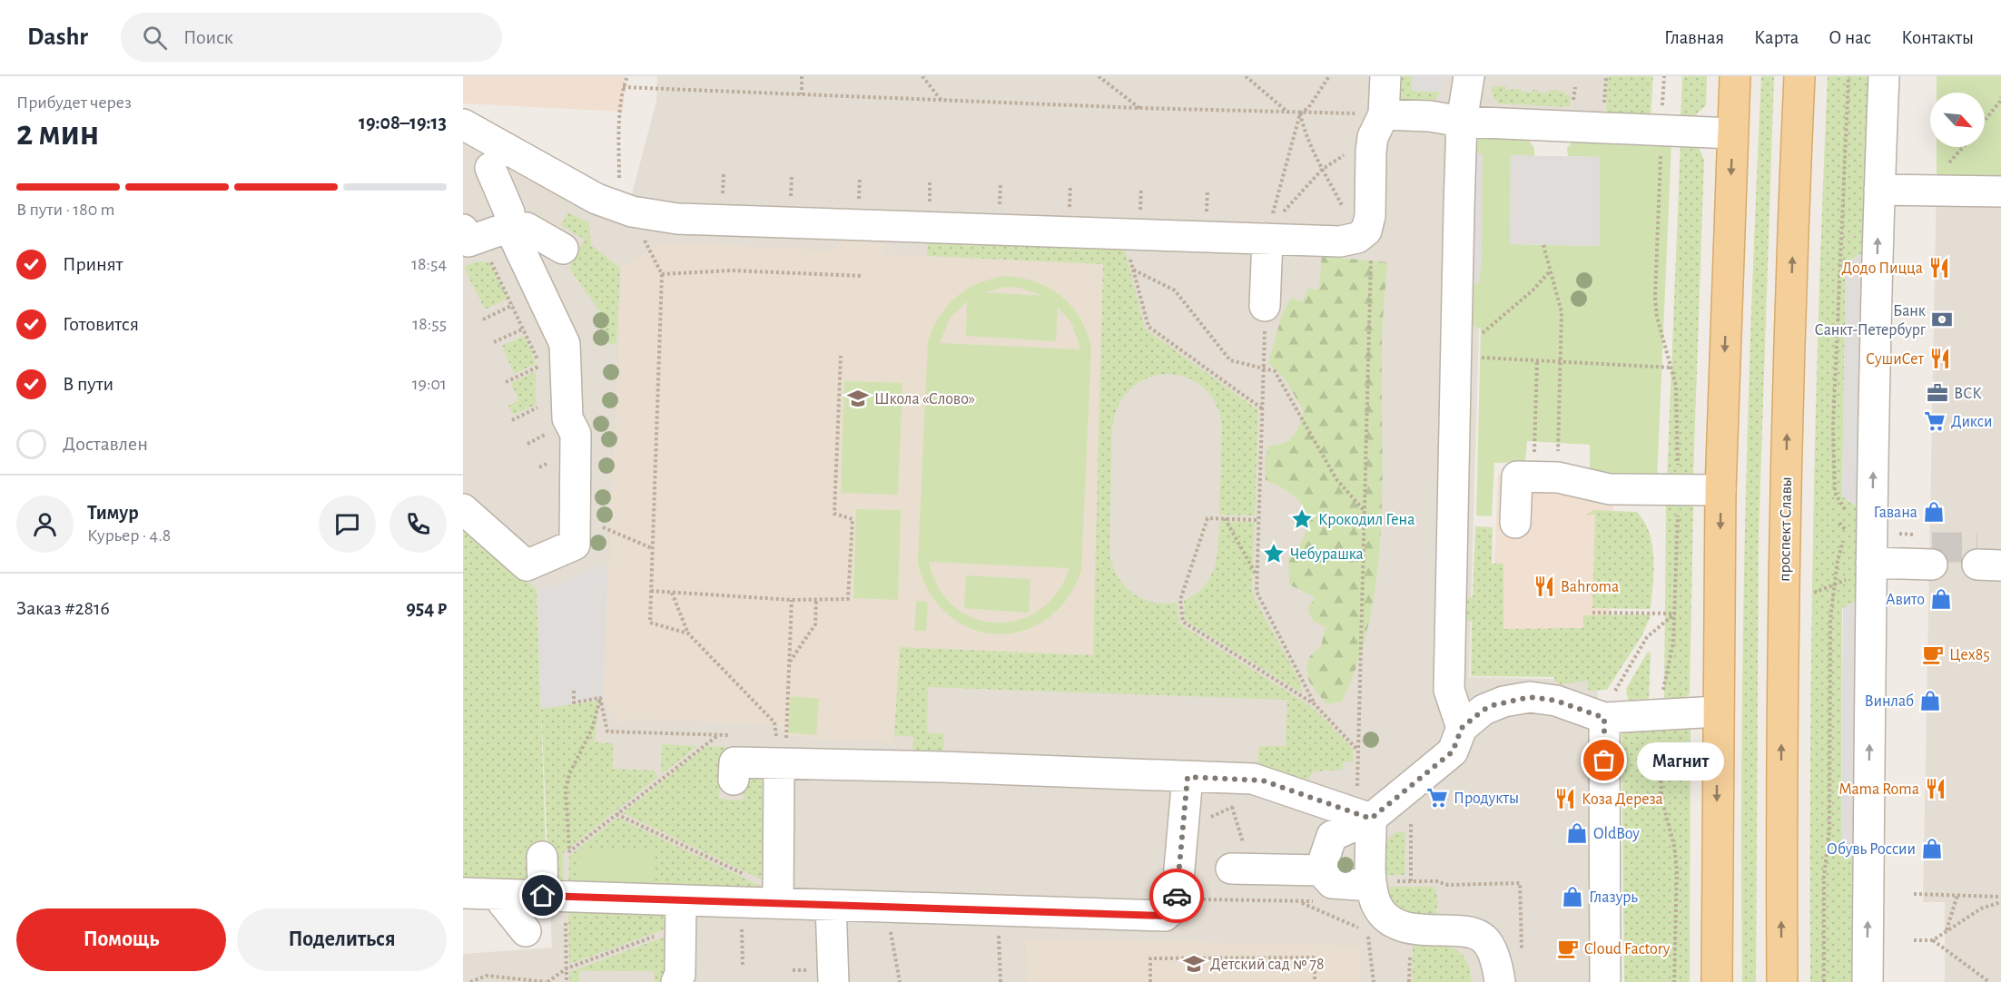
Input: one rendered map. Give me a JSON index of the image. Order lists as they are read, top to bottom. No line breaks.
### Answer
{"streets":{"main road":["проспект Славы"]},"places":{"restaurant":["Додо Пицца","СушиСет","Bahroma","Mama Roma","Коза Дереза"],"bank":["Банк Санкт-Петербург"],"office":["ВСК"],"school or university":["Школа «Слово»","Детский сад № 78"],"supermarket":["Дикси","Продукты"],"shop":["Гавана","Авито","Винлаб","OldBoy","Обувь России","Глазурь"],"place":["Крокодил Гена","Чебурашка"],"cafe":["Цех85","Cloud Factory"],"other":["Магнит"]},"north":"bottom right","page":{"header":"Dashr","search":"Поиск","nav":["Главная","Карта","О нас","Контакты"],"heading":["2 мин","Прибудет через","19:08–19:13"],"panel":["Тимур","Курьер · 4.8","Заказ #2816","954 ₽"],"bar":"В пути · 180 m","list":[["Принят","18:54"],["Готовится","18:55"],["В пути","19:01"],"Доставлен"],"bubble":"Магнит","buttons":["Помощь","Поделиться"]}}
